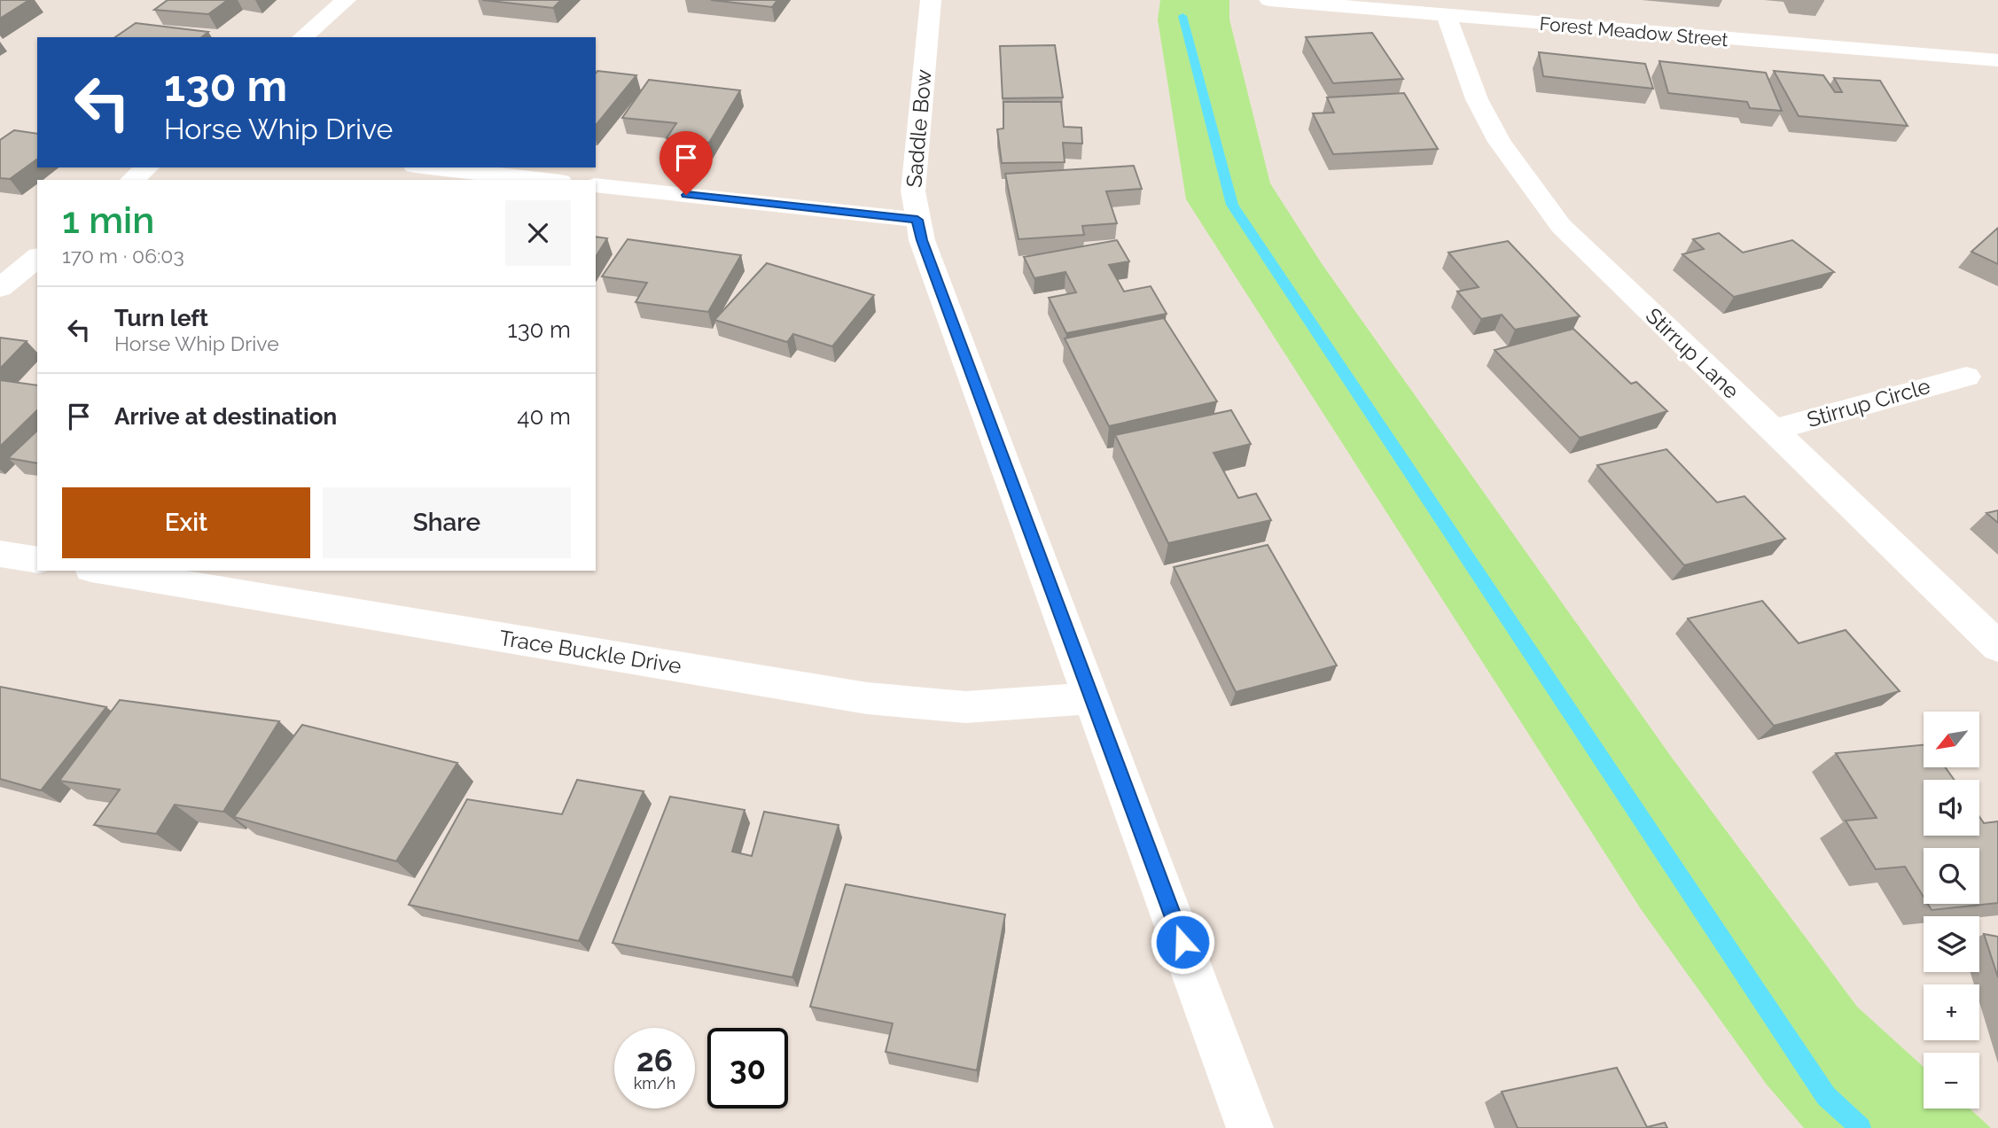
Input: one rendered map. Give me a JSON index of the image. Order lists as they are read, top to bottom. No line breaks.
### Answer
{"streets":{"street":["Forest Meadow Street","Saddle Bow","Stirrup Lane","Stirrup Circle","Trace Buckle Drive"]},"crossings":[["Forest Meadow Street","Stirrup Lane"],["Saddle Bow","Trace Buckle Drive"],["Stirrup Lane","Stirrup Circle"]],"north":"bottom left","page":{"turn":["130 m","Horse Whip Drive"],"heading":["1 min","170 m · 06:03"],"list":[{"name":"Turn left","note":"Horse Whip Drive","value":"130 m"},{"name":"Arrive at destination","value":"40 m"}],"buttons":["Exit","Share"],"map_buttons":["+","−"],"speed":"26 km/h","limit":"30"}}
